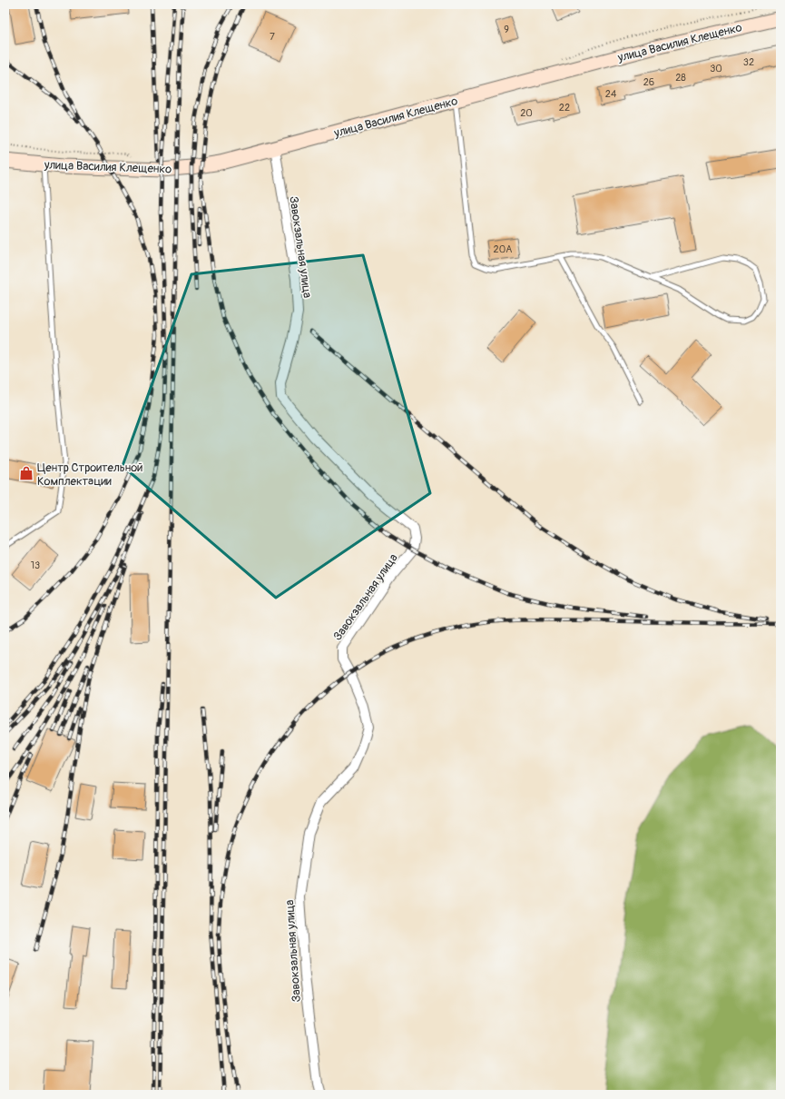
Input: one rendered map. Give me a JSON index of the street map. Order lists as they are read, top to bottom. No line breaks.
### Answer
{"streets":{"street":["улица Василия Клещенко","Завокзальная улица"]},"crossings":[["улица Василия Клещенко","Завокзальная улица"]],"places":{"shop":["Центр Строительной Комплектации"]},"house_numbers":["9","7","32","30","28","26","24","22","20","20А","13"]}
